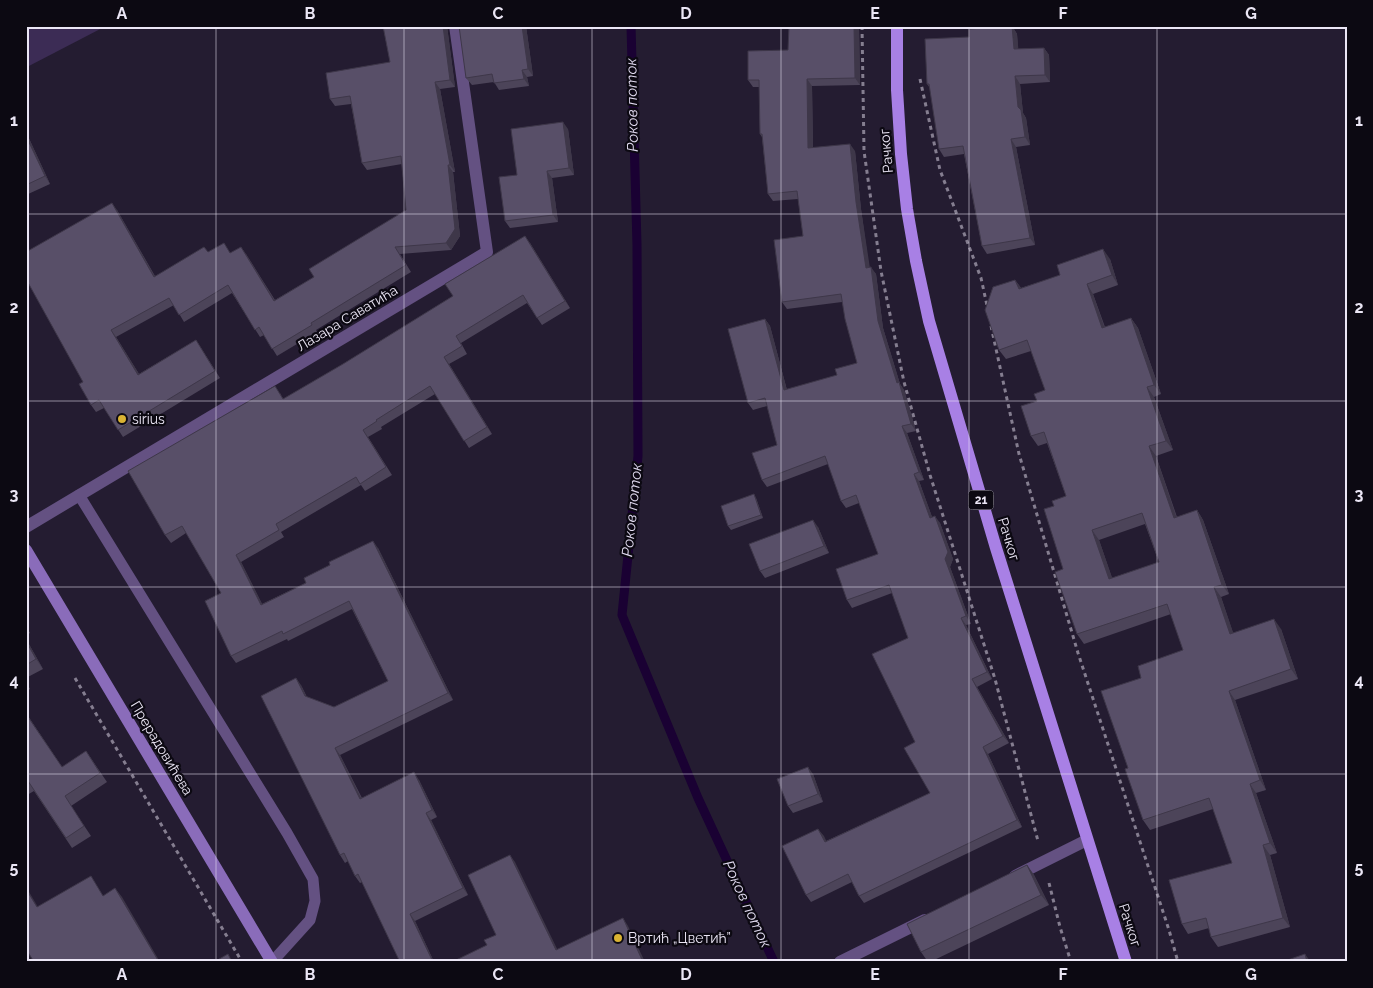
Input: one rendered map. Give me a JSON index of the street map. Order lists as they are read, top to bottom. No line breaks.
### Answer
{"streets":{"main road":["Рачког","21","Прерадовићева"],"street":["Лазара Саватића"]},"water":["Роков поток"],"places":["sirius","Вртић „Цветић”"],"grid":{"columns":["A","B","C","D","E","F","G"],"rows":["1","2","3","4","5"]}}
